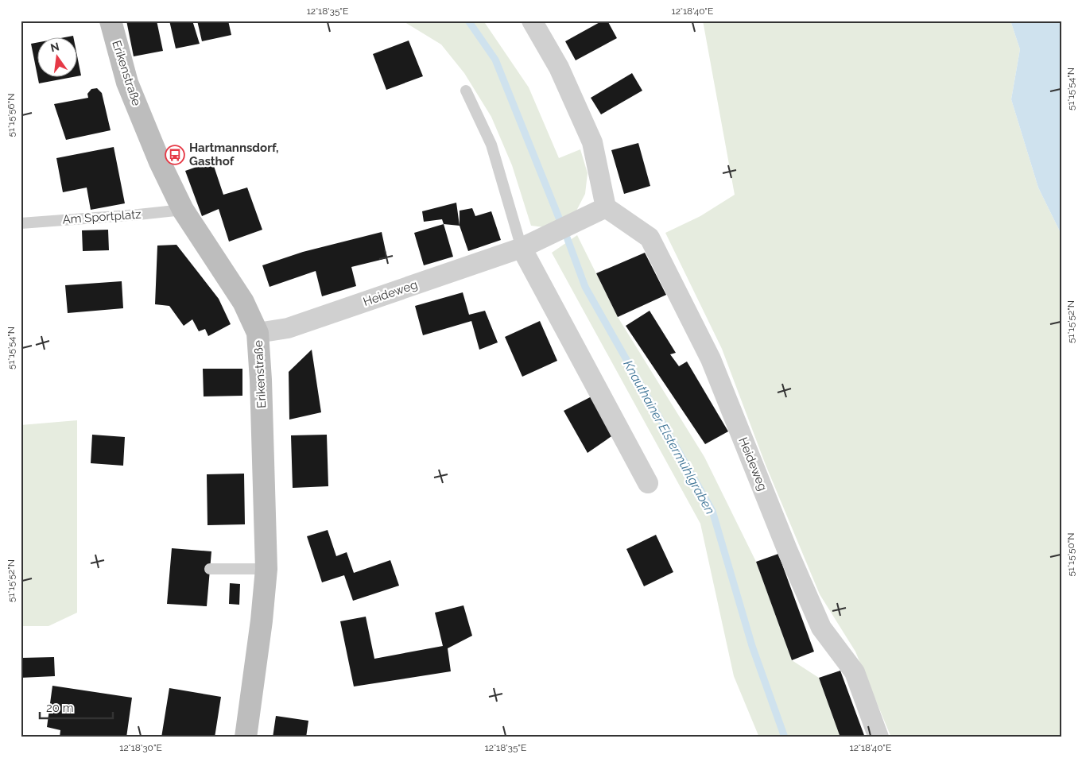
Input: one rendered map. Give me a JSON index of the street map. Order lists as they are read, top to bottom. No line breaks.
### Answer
{"streets":{"street":["Erikenstraße","Heideweg"],"lane":["Am Sportplatz"]},"crossings":[["Erikenstraße","Am Sportplatz"],["Erikenstraße","Heideweg"]],"water":["Knauthainer Elstermühlgraben"],"places":{"bus stop":["Hartmannsdorf, Gasthof"]},"scale_bar":"20 m","north":"top","coordinates":["12°18'35\"E","12°18'40\"E","51°15'54\"N","51°15'56\"N","51°15'52\"N","51°15'50\"N","12°18'30\"E"]}
